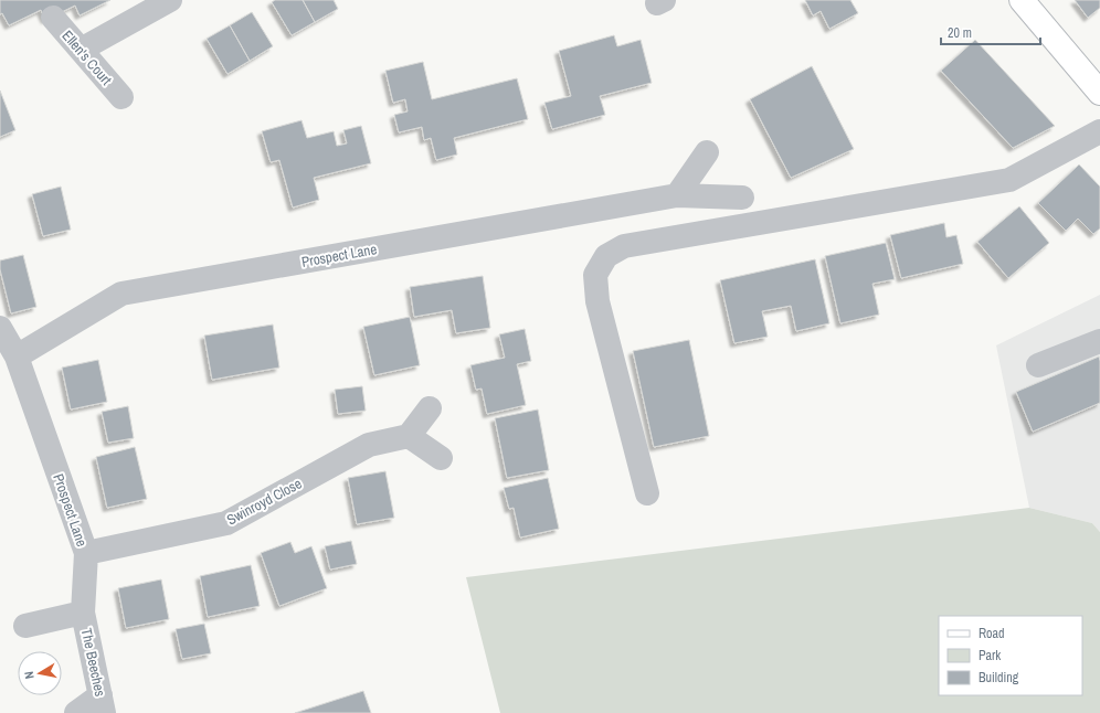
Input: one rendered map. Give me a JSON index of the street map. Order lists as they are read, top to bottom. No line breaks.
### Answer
{"streets":{"street":["Ellen's Court","Prospect Lane","Swinroyd Close","The Beeches"]},"crossings":[["Prospect Lane","Swinroyd Close"],["Prospect Lane","The Beeches"]],"legend":["Road","Park","Building"],"scale_bar":"20 m","north":"left"}
